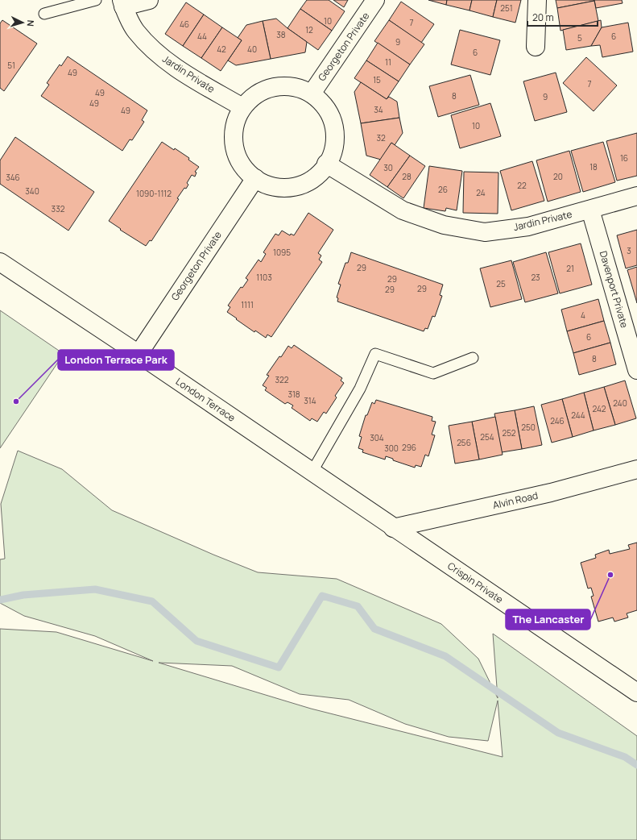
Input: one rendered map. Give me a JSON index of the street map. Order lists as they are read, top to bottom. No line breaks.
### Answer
{"streets":{"street":["Georgeton Private","Jardin Private","Davenport Private","London Terrace","Alvin Road","Crispin Private"]},"crossings":[["Georgeton Private","Jardin Private"],["Georgeton Private","London Terrace"],["Jardin Private","Davenport Private"],["London Terrace","Alvin Road"],["London Terrace","Crispin Private"],["Alvin Road","Crispin Private"]],"places":["London Terrace Park","The Lancaster"],"house_numbers":["251","10","7","46","12","38","44","6","5","9","42","40","6","11","51","49","15","7","49","8","9","49","34","49","10","32","16","18","30","28","20","346","22","26","340","24","1090-1112","332","3","1095","29","21","1103","23","29","25","29","29","1111","4","6","8","322","318","314","240","242","244","246","250","252","254","304","256","296","300"],"scale_bar":"20 m","north":"right"}
